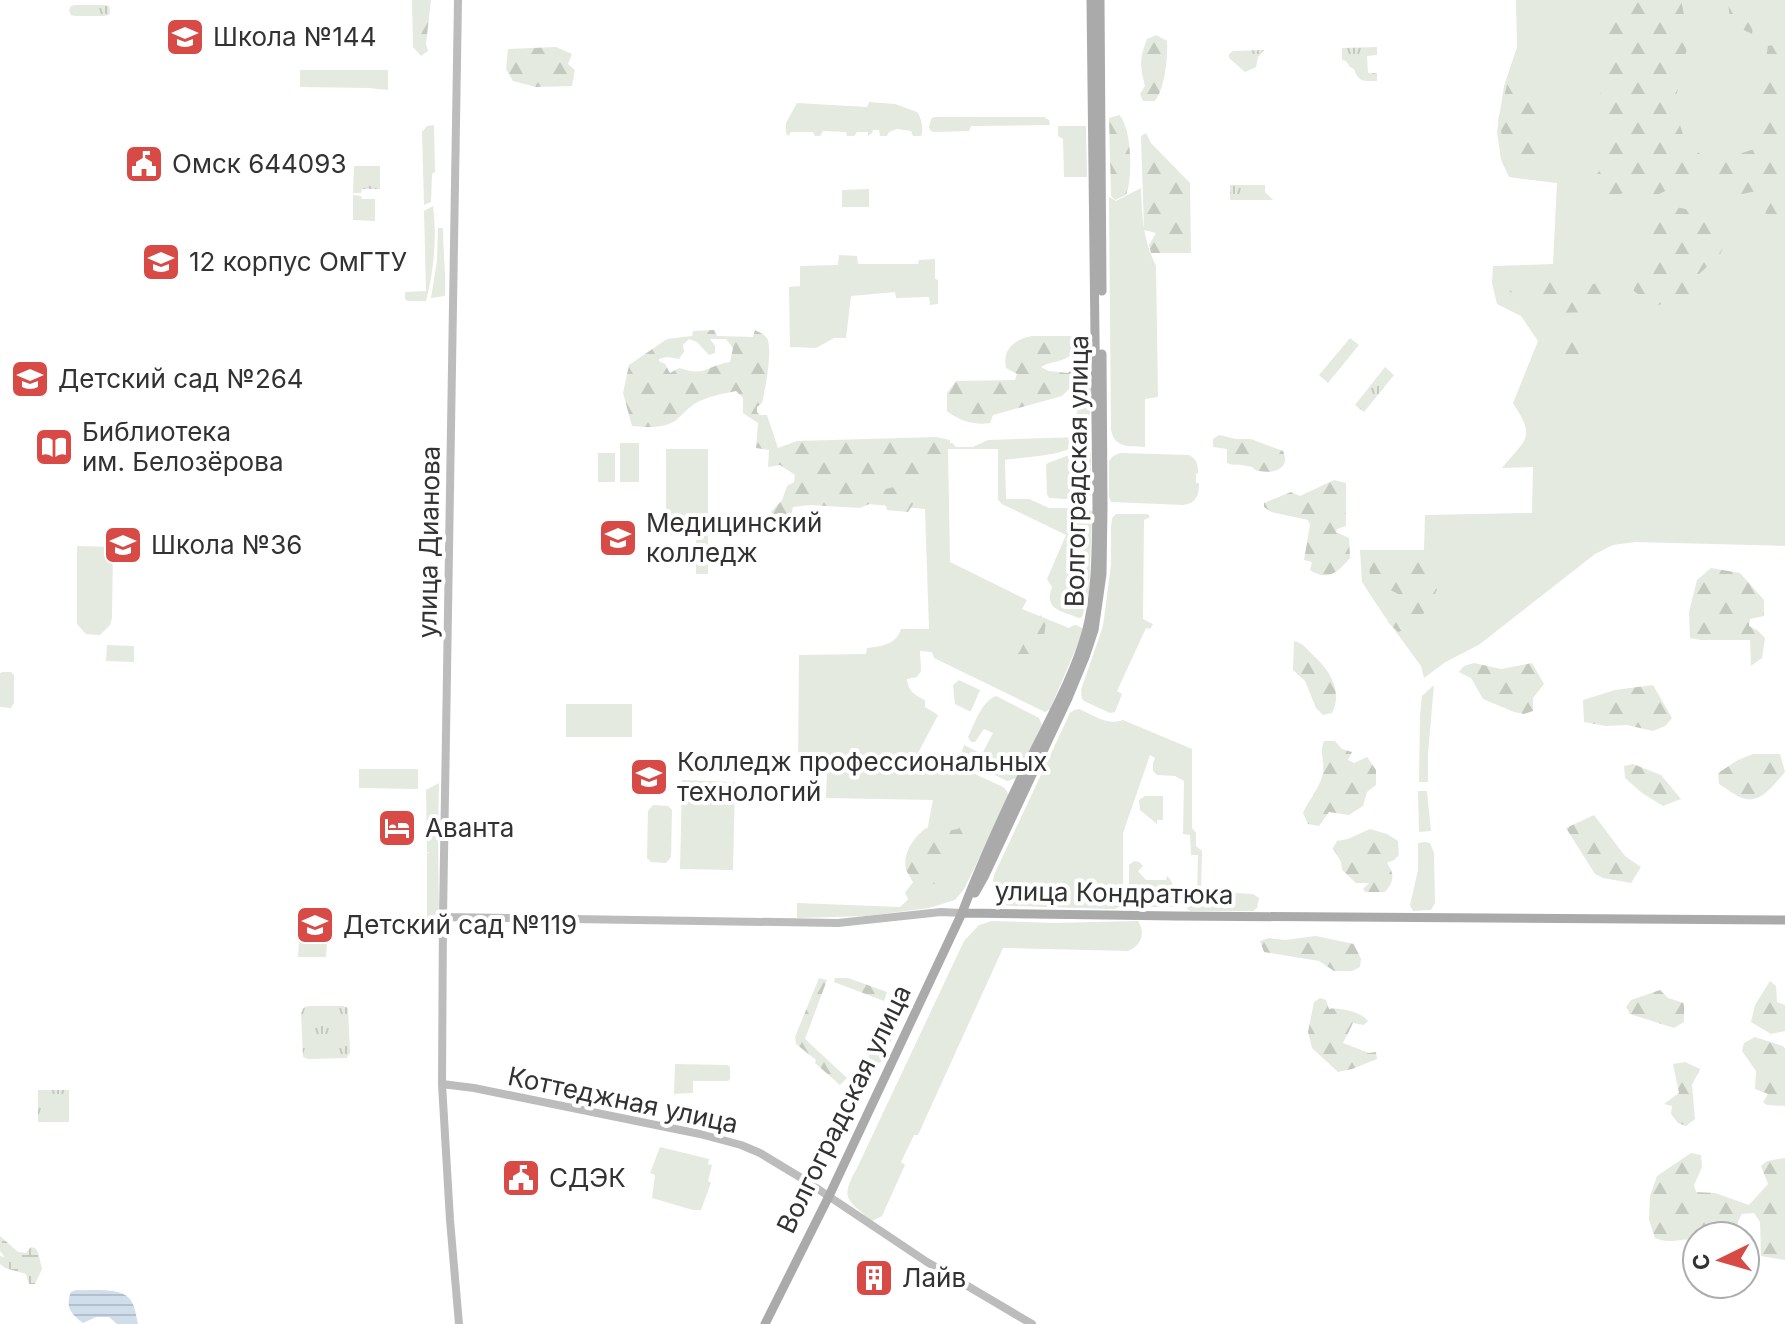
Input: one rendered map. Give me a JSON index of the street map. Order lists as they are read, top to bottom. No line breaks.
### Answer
{"streets":{"main road":["Волгоградская улица","улица Дианова","улица Кондратюка","Коттеджная улица"]},"crossings":[["Волгоградская улица","улица Кондратюка"],["Волгоградская улица","Коттеджная улица"],["улица Дианова","улица Кондратюка"],["улица Дианова","Коттеджная улица"]],"places":{"school or university":["Школа №144","12 корпус ОмГТУ","Детский сад №264","Медицинский колледж","Школа №36","Колледж профессиональных технологий","Детский сад №119"],"public building":["Омск 644093","СДЭК"],"library":["Библиотека им. Белозёрова"],"hotel":["Аванта"],"building":["Лайв"]},"north":"left"}
